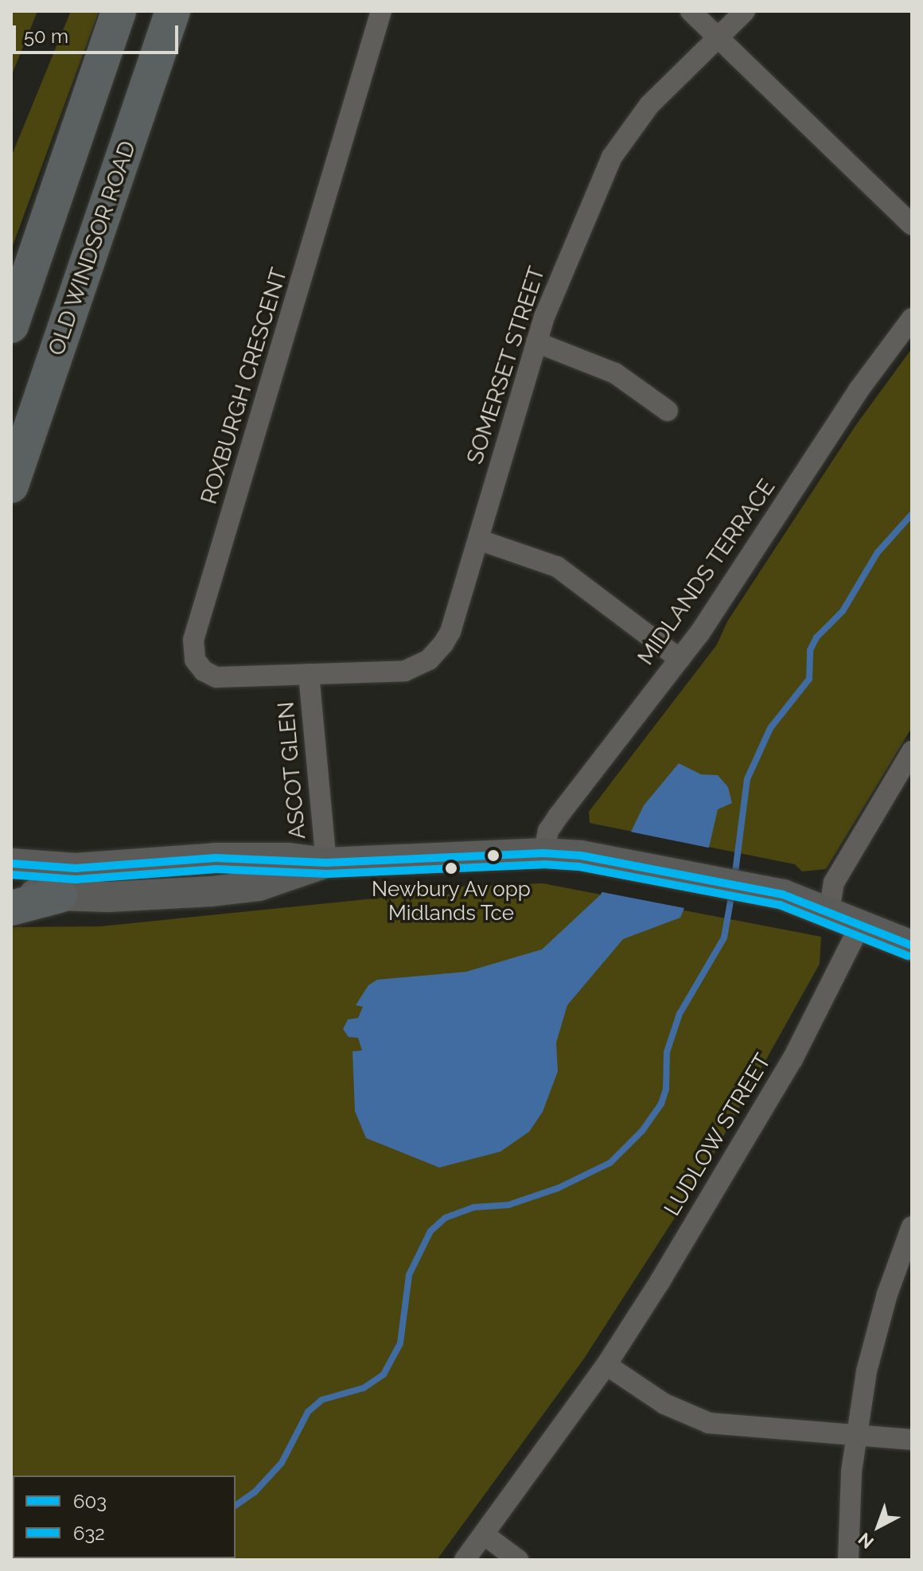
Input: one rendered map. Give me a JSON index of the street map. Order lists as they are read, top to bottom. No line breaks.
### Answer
{"streets":{"highway":["OLD WINDSOR ROAD"],"street":["SOMERSET STREET","ROXBURGH CRESCENT","MIDLANDS TERRACE","ASCOT GLEN","LUDLOW STREET"]},"crossings":[["SOMERSET STREET","ROXBURGH CRESCENT"],["SOMERSET STREET","ASCOT GLEN"],["ROXBURGH CRESCENT","ASCOT GLEN"]],"places":["Newbury Av opp Midlands Tce"],"lines":["transit line 603","transit line 632"],"legend":["603","632"],"scale_bar":"50 m","north":"bottom left"}
